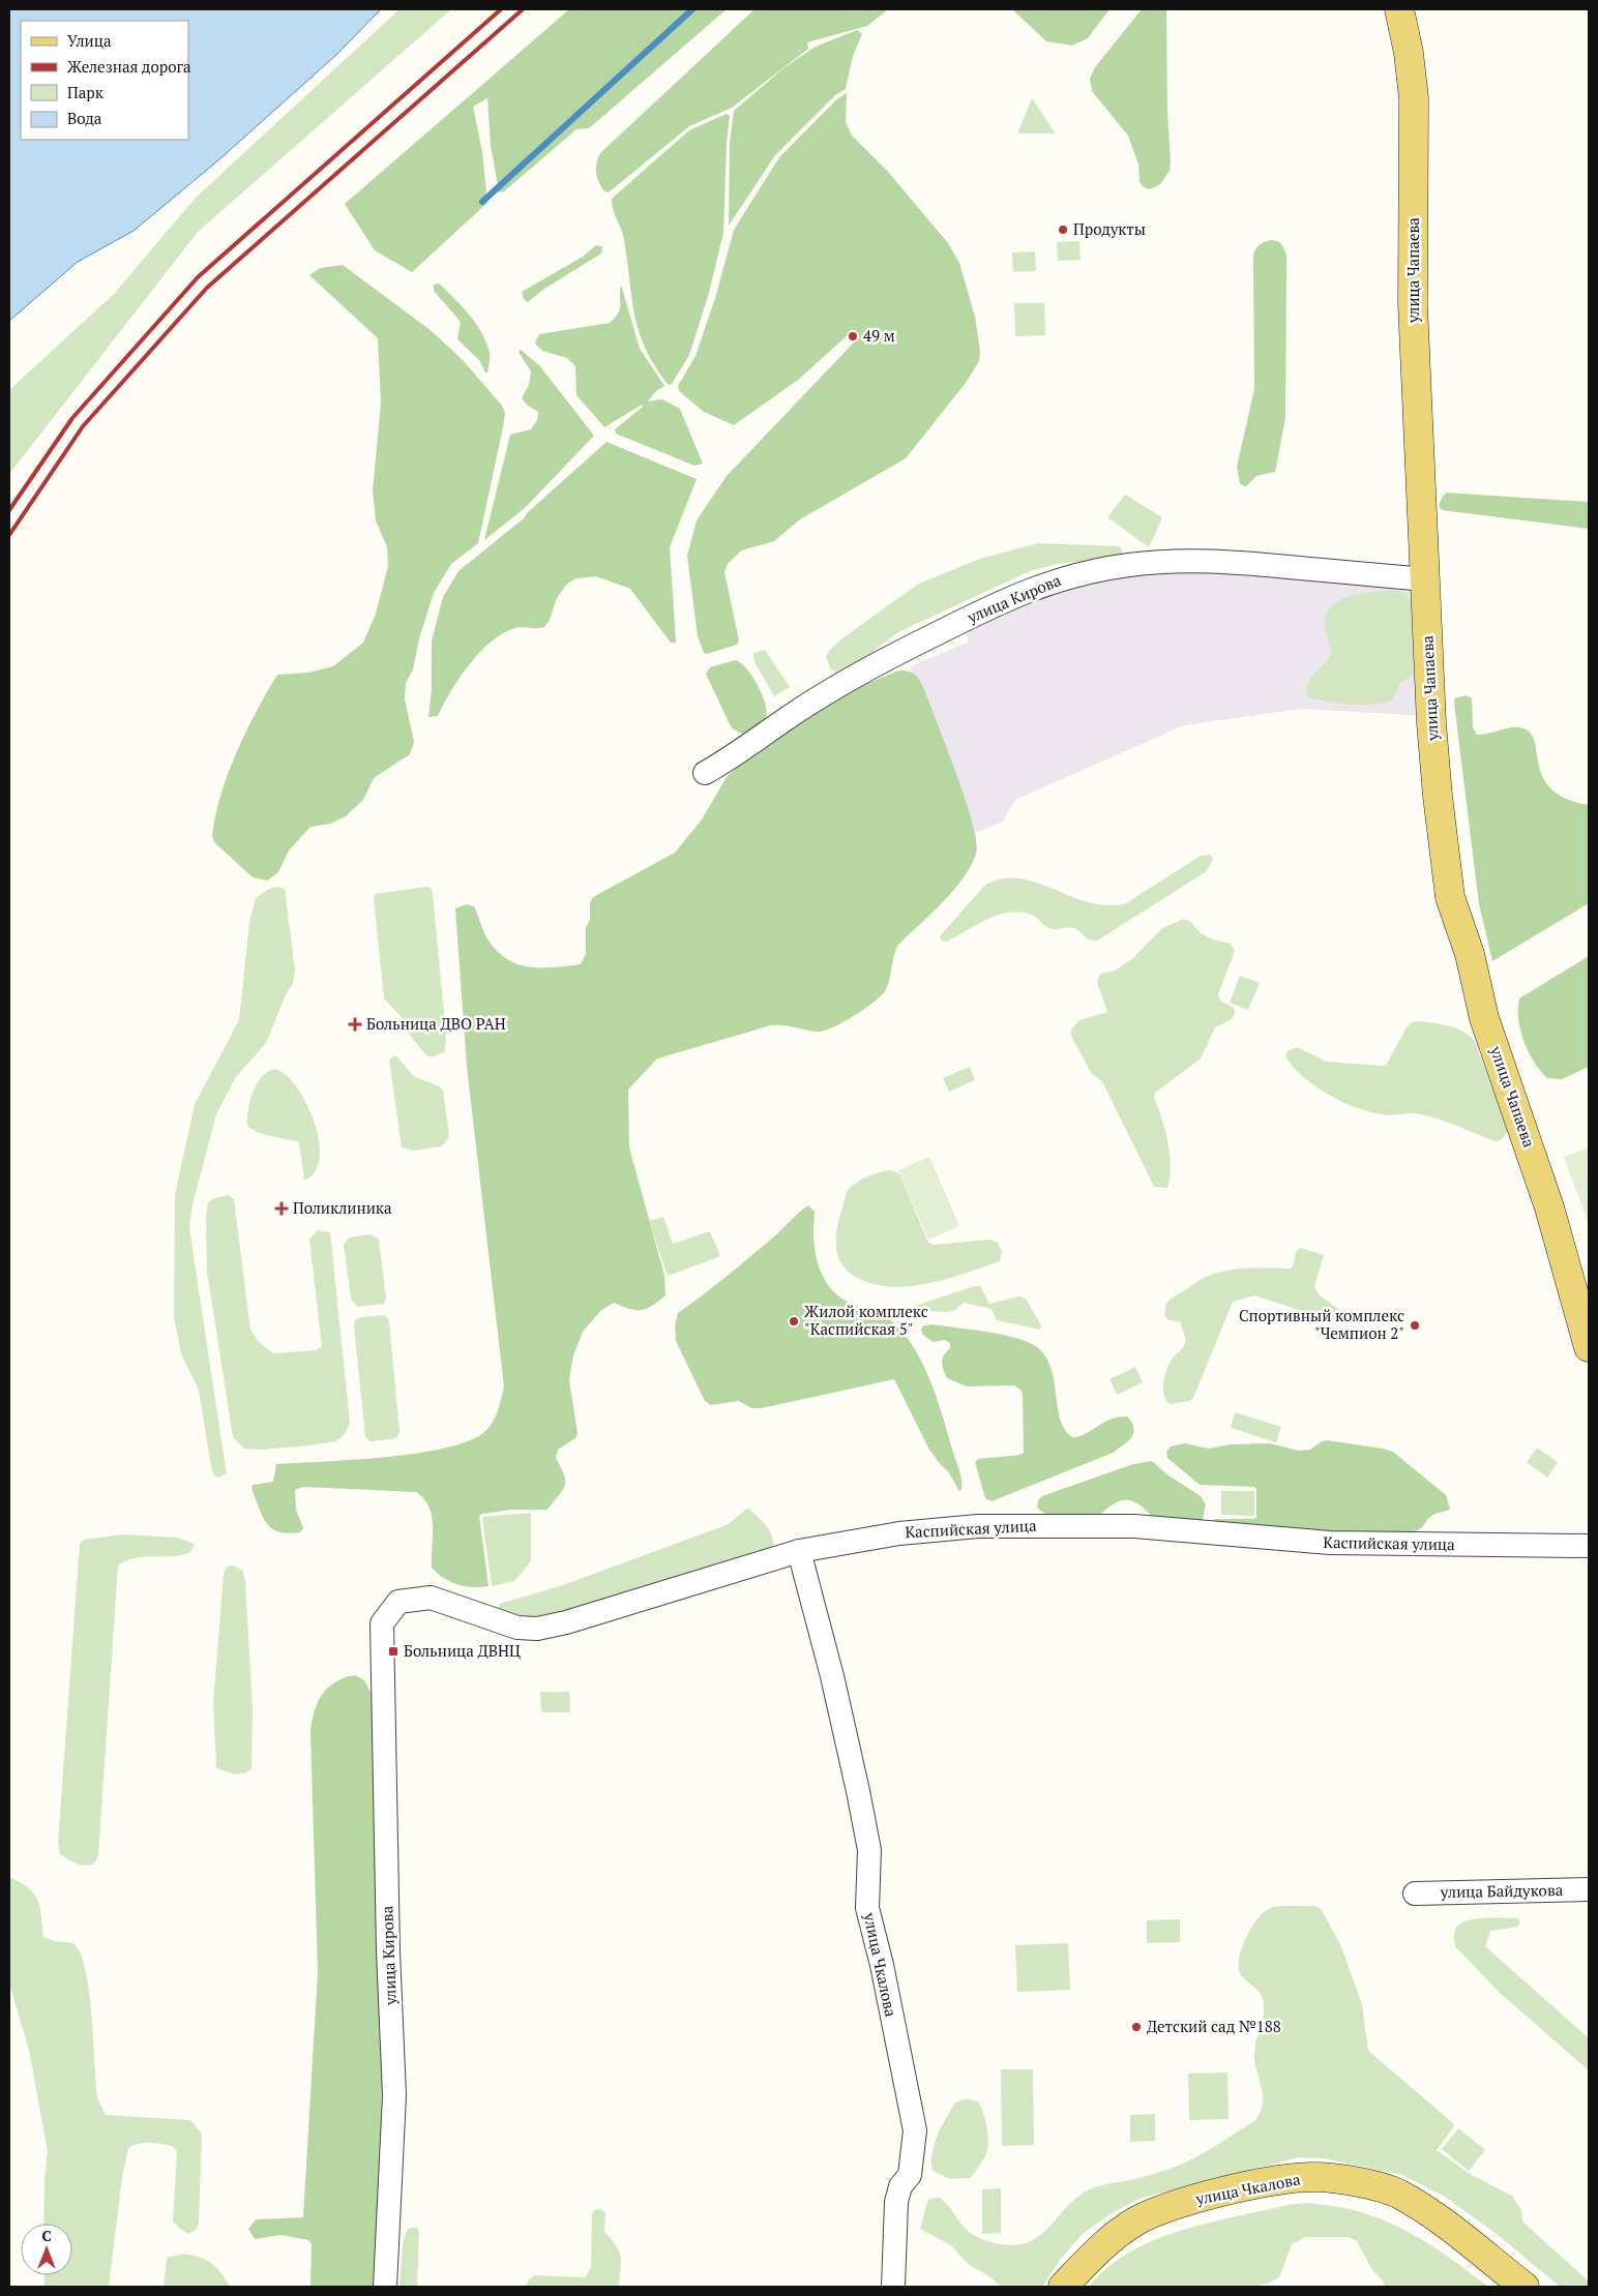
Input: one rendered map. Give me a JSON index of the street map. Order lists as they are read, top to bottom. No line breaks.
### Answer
{"streets":{"main road":["улица Чапаева","улица Чкалова"],"street":["улица Кирова","Каспийская улица","улица Байдукова"]},"crossings":[["улица Чапаева","улица Кирова"],["улица Кирова","Каспийская улица"],["Каспийская улица","улица Чкалова"]],"places":{"other":["Продукты","49 м","Жилой комплекс \"Каспийская 5\"","Спортивный комплекс \"Чемпион 2\"","Детский сад №188"],"health":["Больница ДВО РАН","Поликлиника"],"transit":["Больница ДВНЦ"]},"legend":["Улица","Железная дорога","Парк","Вода"],"north":"top"}
